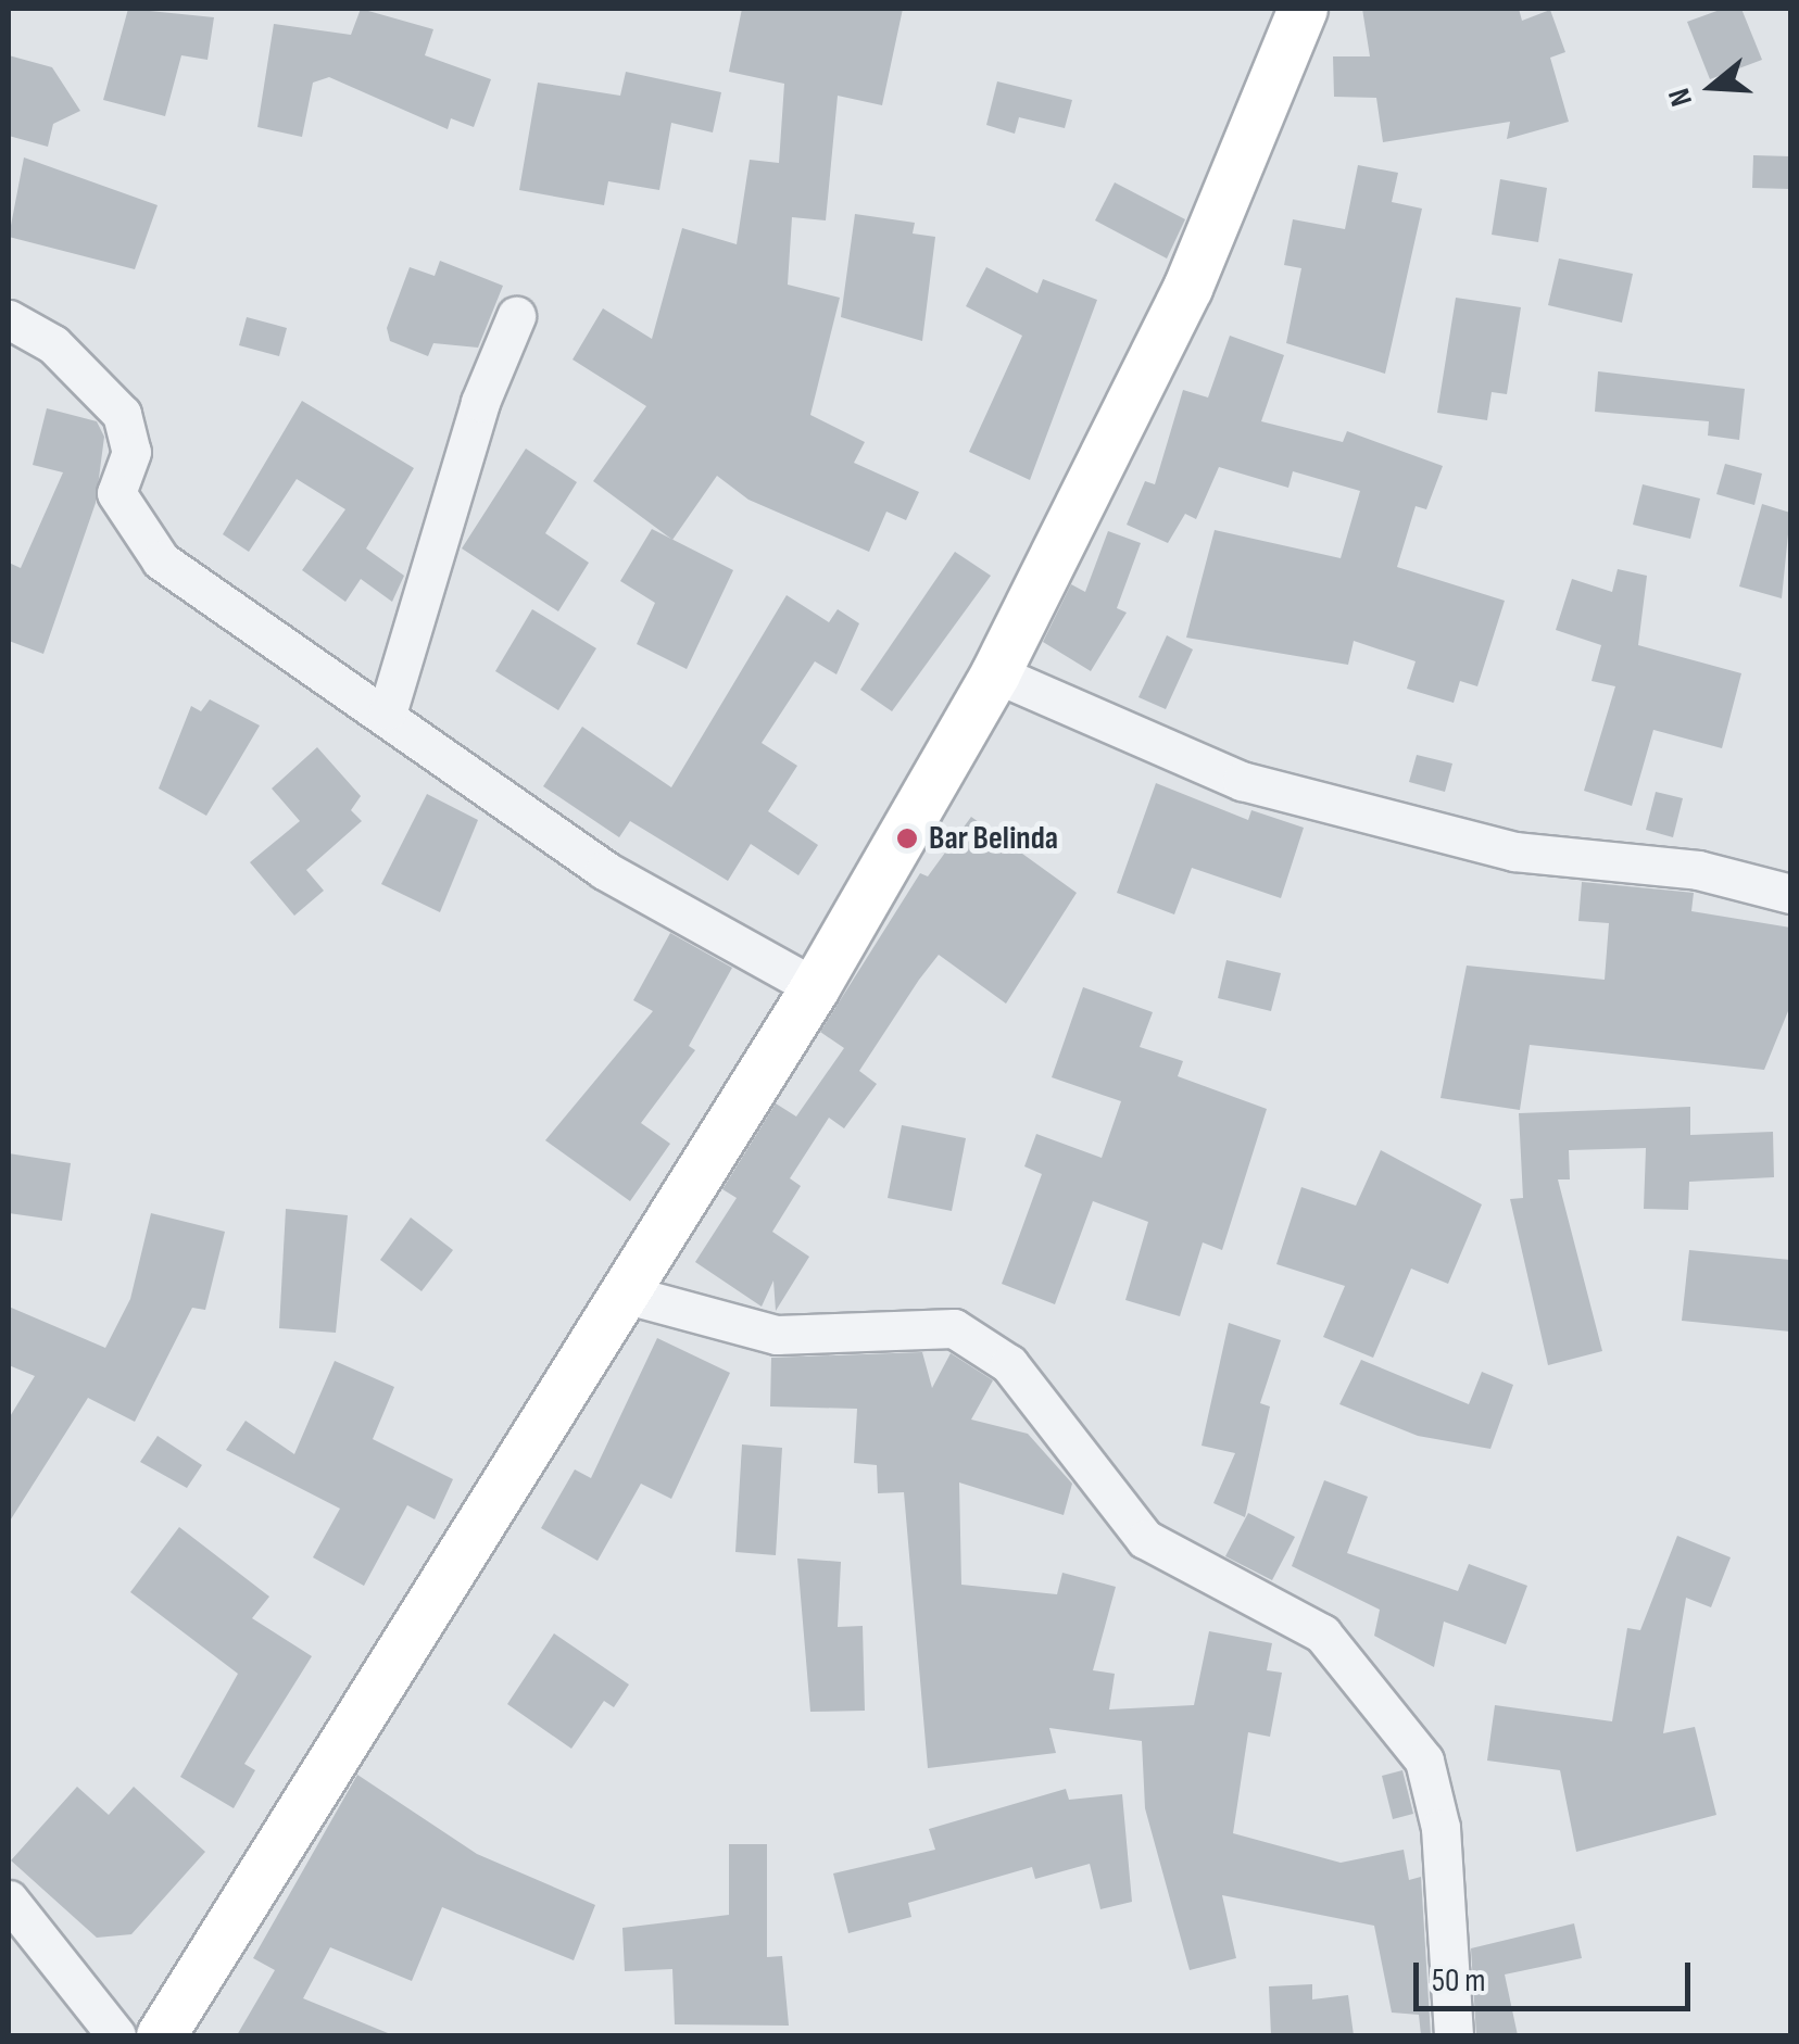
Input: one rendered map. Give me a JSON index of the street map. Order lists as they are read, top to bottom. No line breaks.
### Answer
{"places":["Bar Belinda"],"scale_bar":"50 m","north":"left"}
